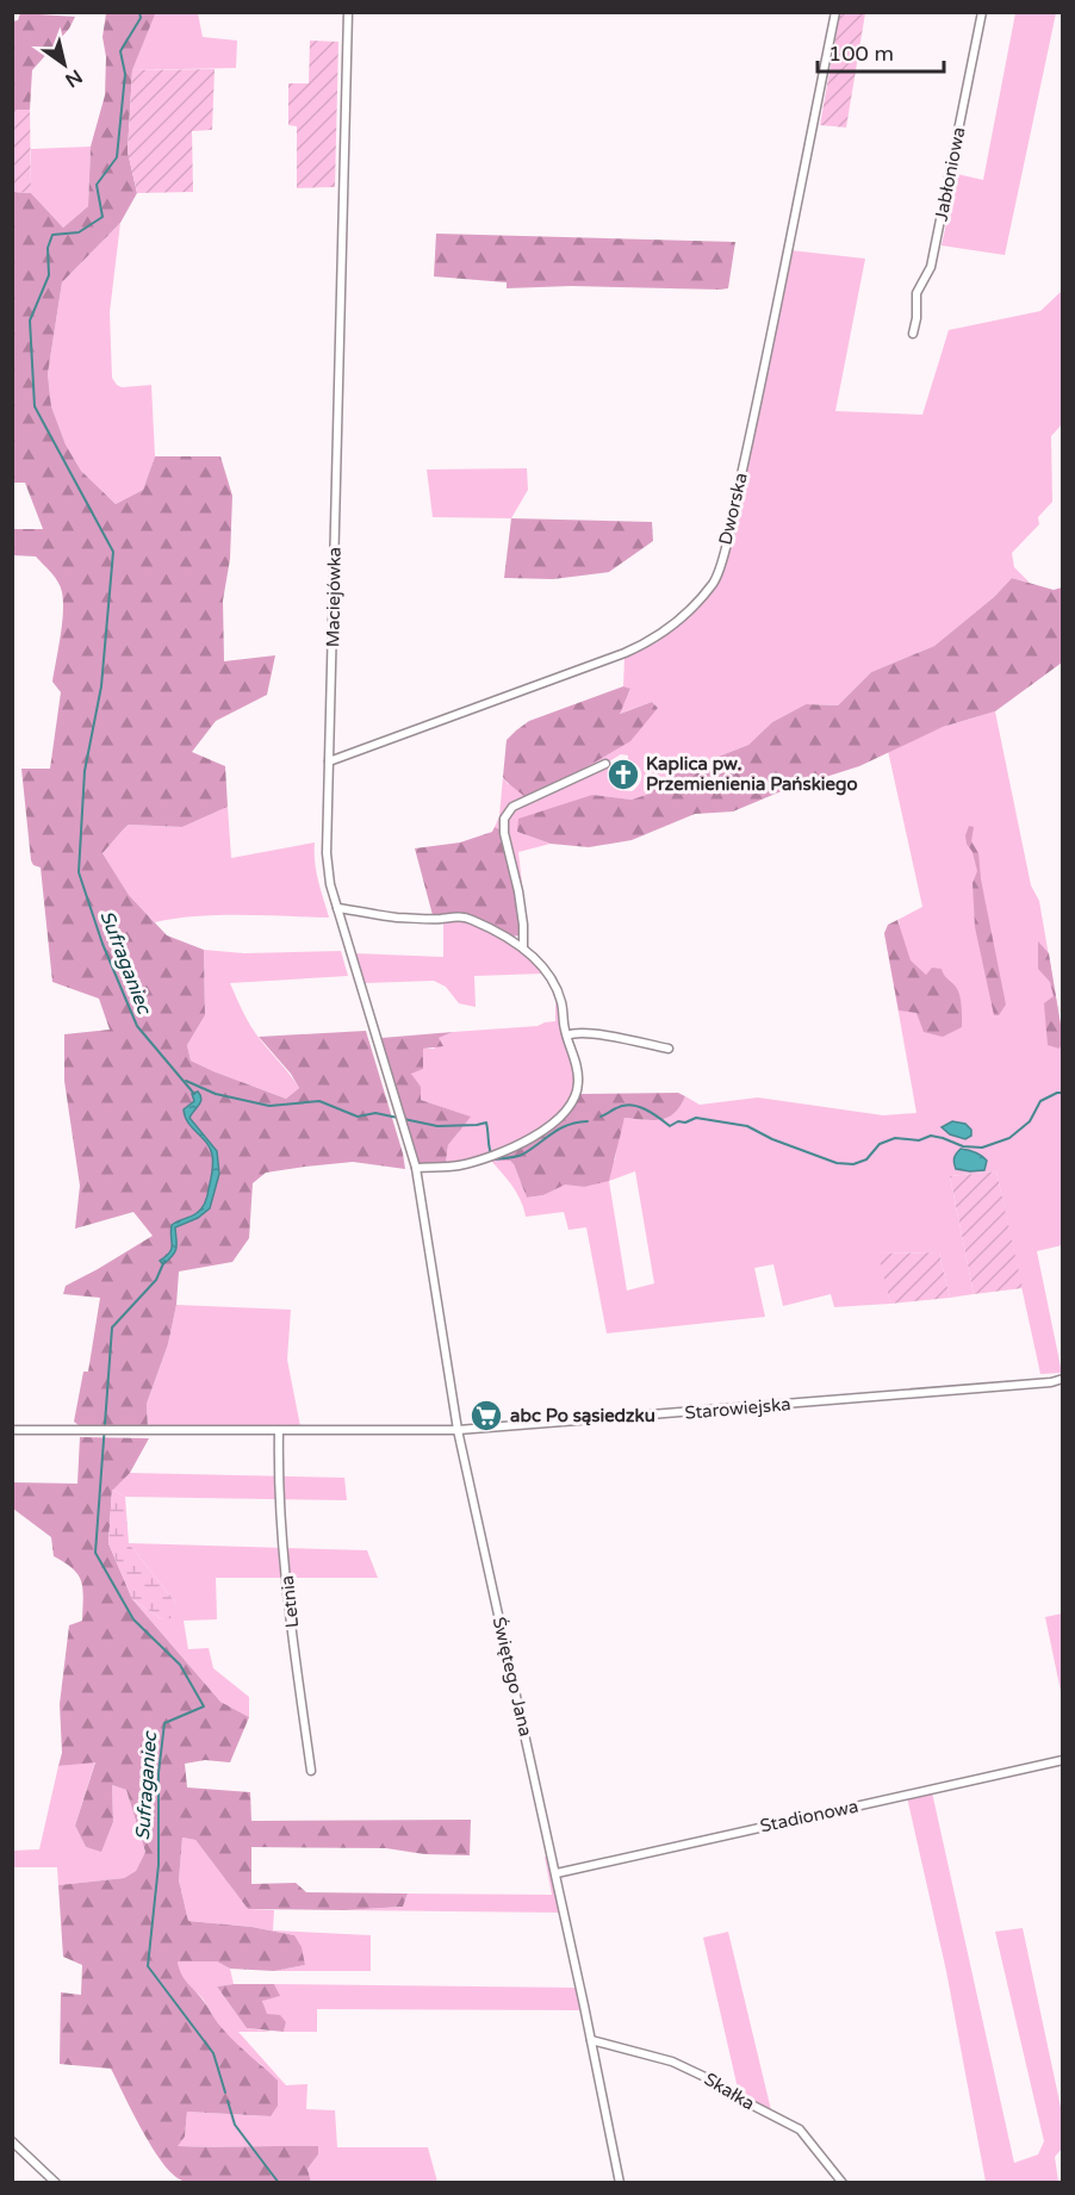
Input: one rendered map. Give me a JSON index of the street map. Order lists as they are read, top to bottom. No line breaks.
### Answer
{"streets":{"street":["Jabłoniowa","Dworska","Maciejówka","Starowiejska","Letnia","Świętego Jana","Stadionowa","Skałka"]},"crossings":[["Dworska","Maciejówka"],["Maciejówka","Świętego Jana"],["Starowiejska","Letnia"],["Starowiejska","Świętego Jana"],["Świętego Jana","Stadionowa"],["Świętego Jana","Skałka"]],"water":["Sufraganiec"],"places":{"church":["Kaplica pw. Przemienienia Pańskiego"],"supermarket":["abc Po sąsiedzku"]},"scale_bar":"100 m","north":"bottom right"}
